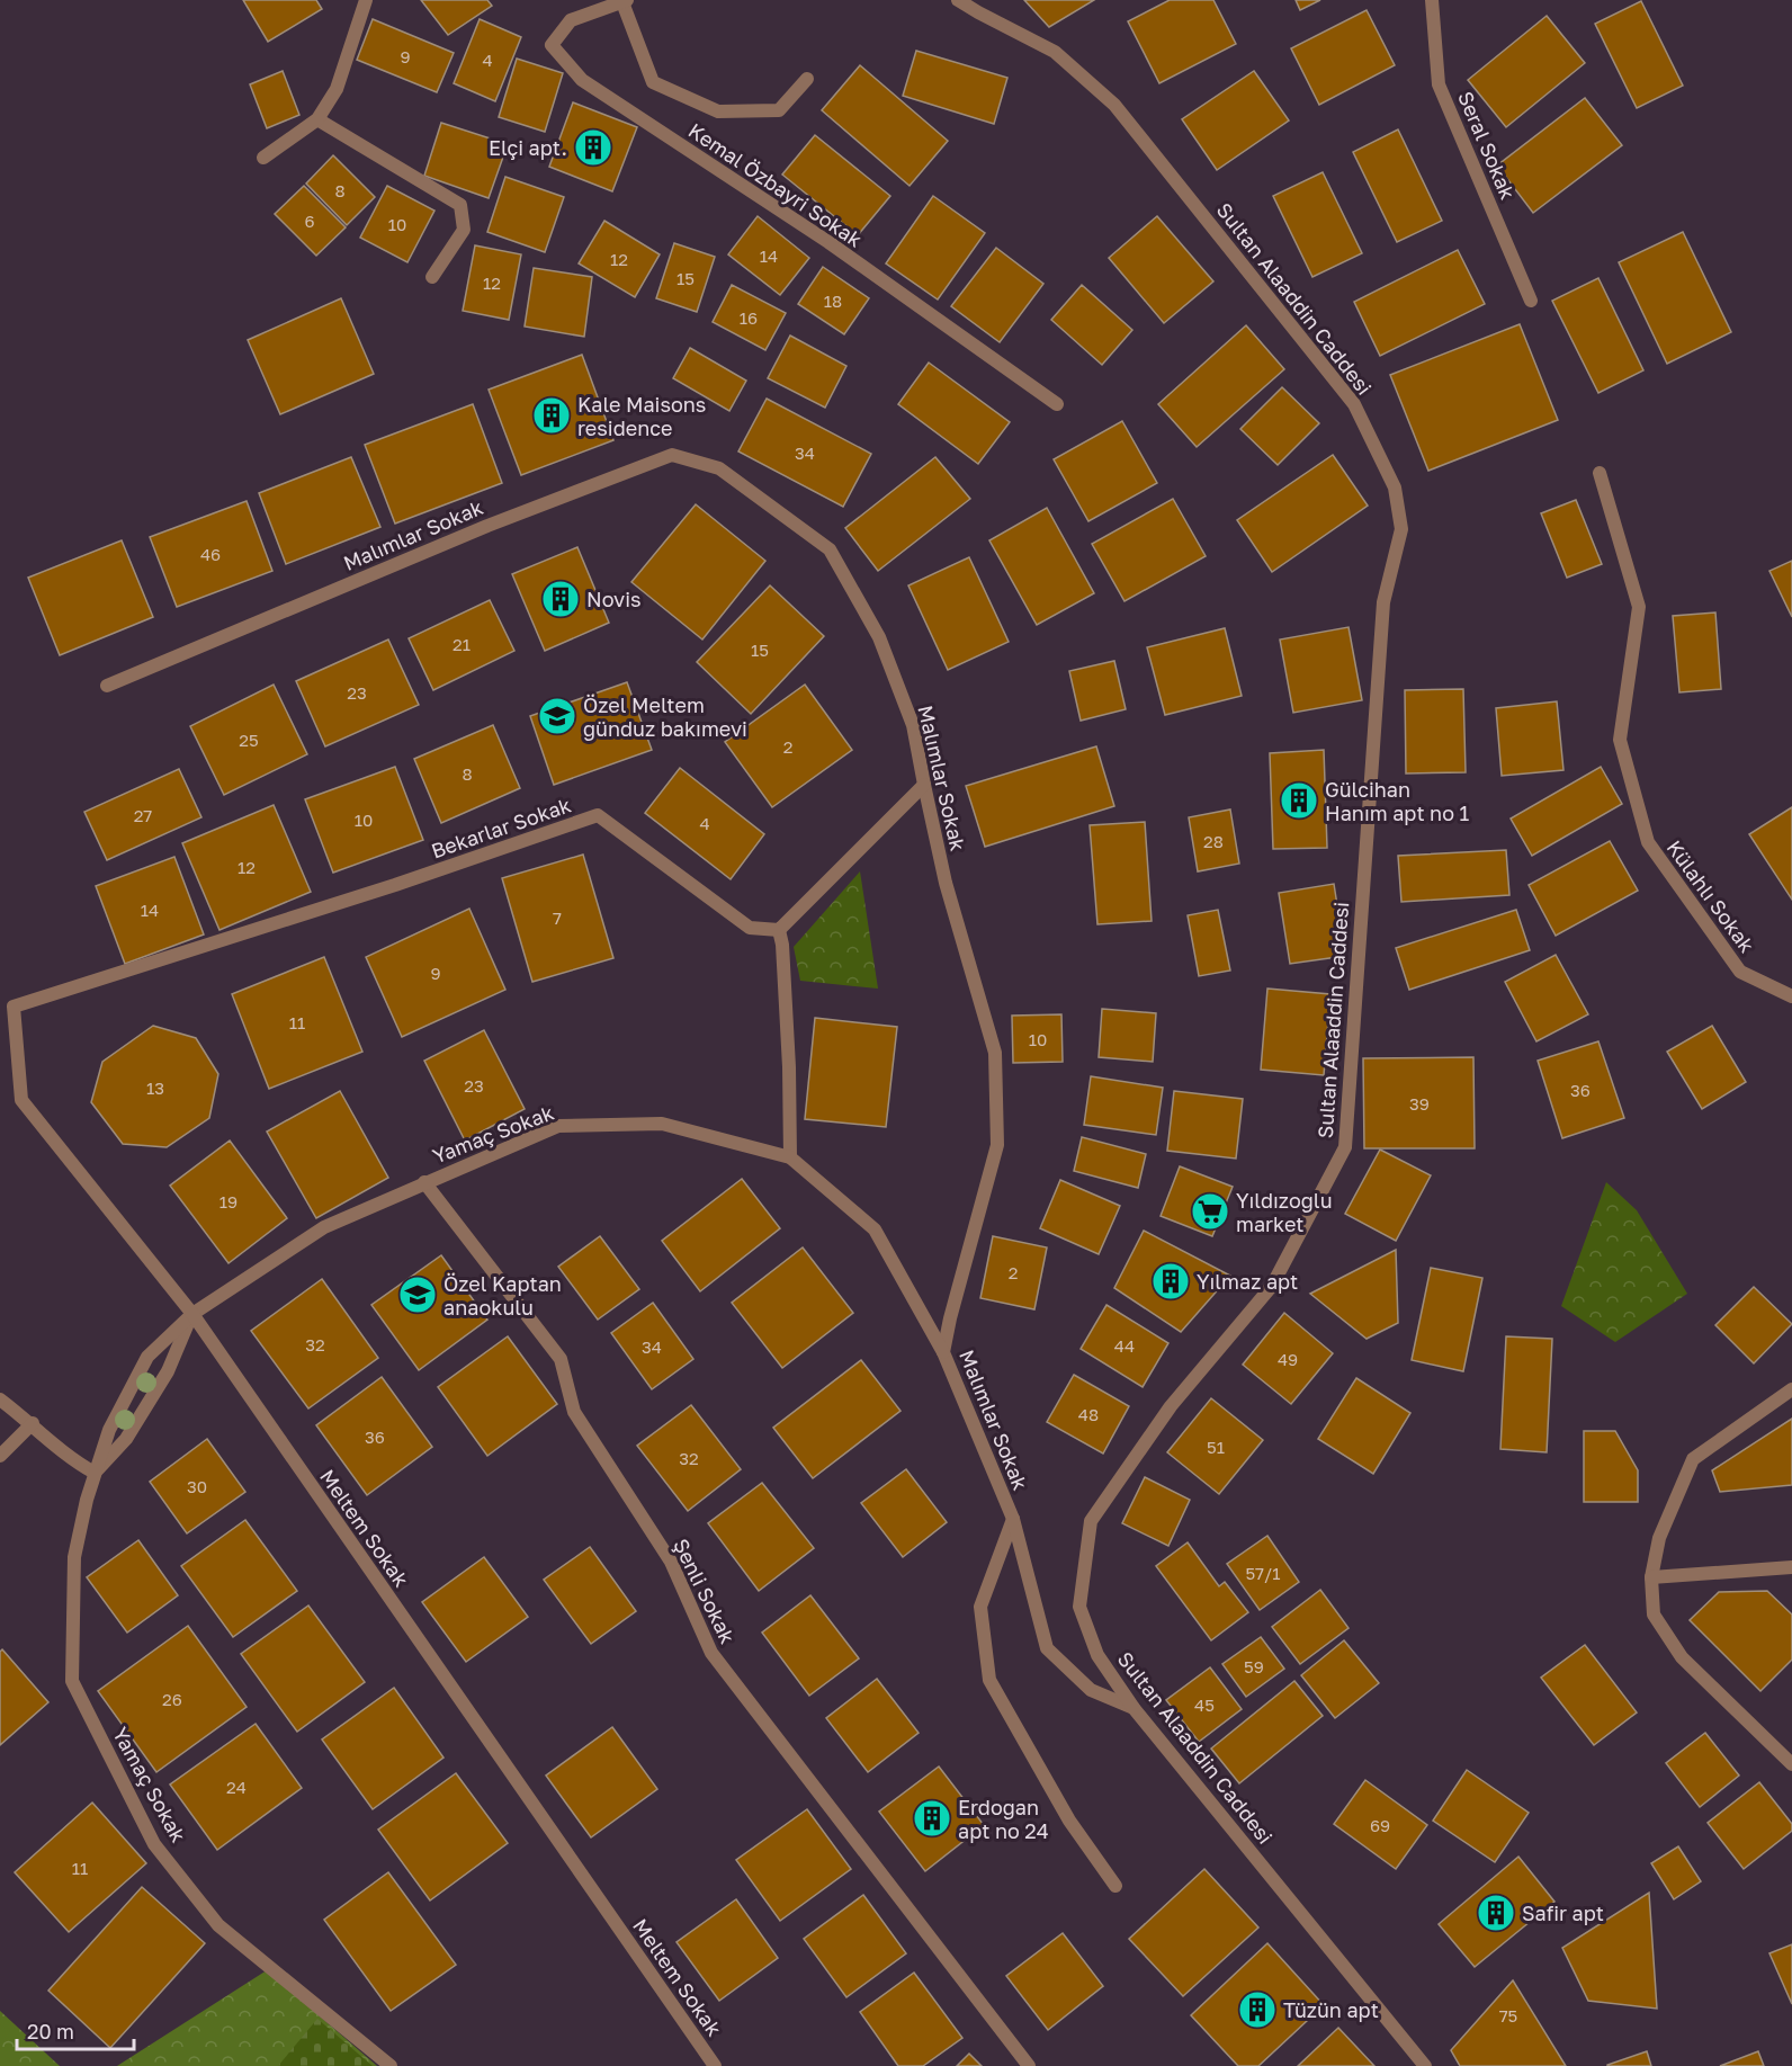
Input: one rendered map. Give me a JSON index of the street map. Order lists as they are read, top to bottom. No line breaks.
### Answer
{"streets":{"street":["Seral Sokak","Kemal Özbayri Sokak","Sultan Alaaddin Caddesi","Malımlar Sokak","Bekarlar Sokak","Külahlı Sokak","Yamaç Sokak","Meltem Sokak","Şenli Sokak"]},"crossings":[["Sultan Alaaddin Caddesi","Malımlar Sokak"],["Malımlar Sokak","Yamaç Sokak"],["Bekarlar Sokak","Meltem Sokak"],["Yamaç Sokak","Meltem Sokak"],["Yamaç Sokak","Şenli Sokak"]],"places":{"building":["Elçi apt.","Kale Maisons residence","Novis","Gülcihan Hanım apt no 1","Yılmaz apt","Erdoğan apt no 24","Safir apt","Tüzün apt"],"school or university":["Özel Meltem günduz bakımevi","Özel Kaptan anaokulu"],"supermarket":["Yıldızoğlu market"]},"house_numbers":["9","4","8","6","10","14","12","15","12","18","16","34","46","21","15","23","25","2","8","27","10","4","28","12","14","7","9","11","10","23","13","36","39","19","2","32","44","34","49","48","36","51","32","30","57/1","59","26","45","24","69","11","75"],"scale_bar":"20 m"}
